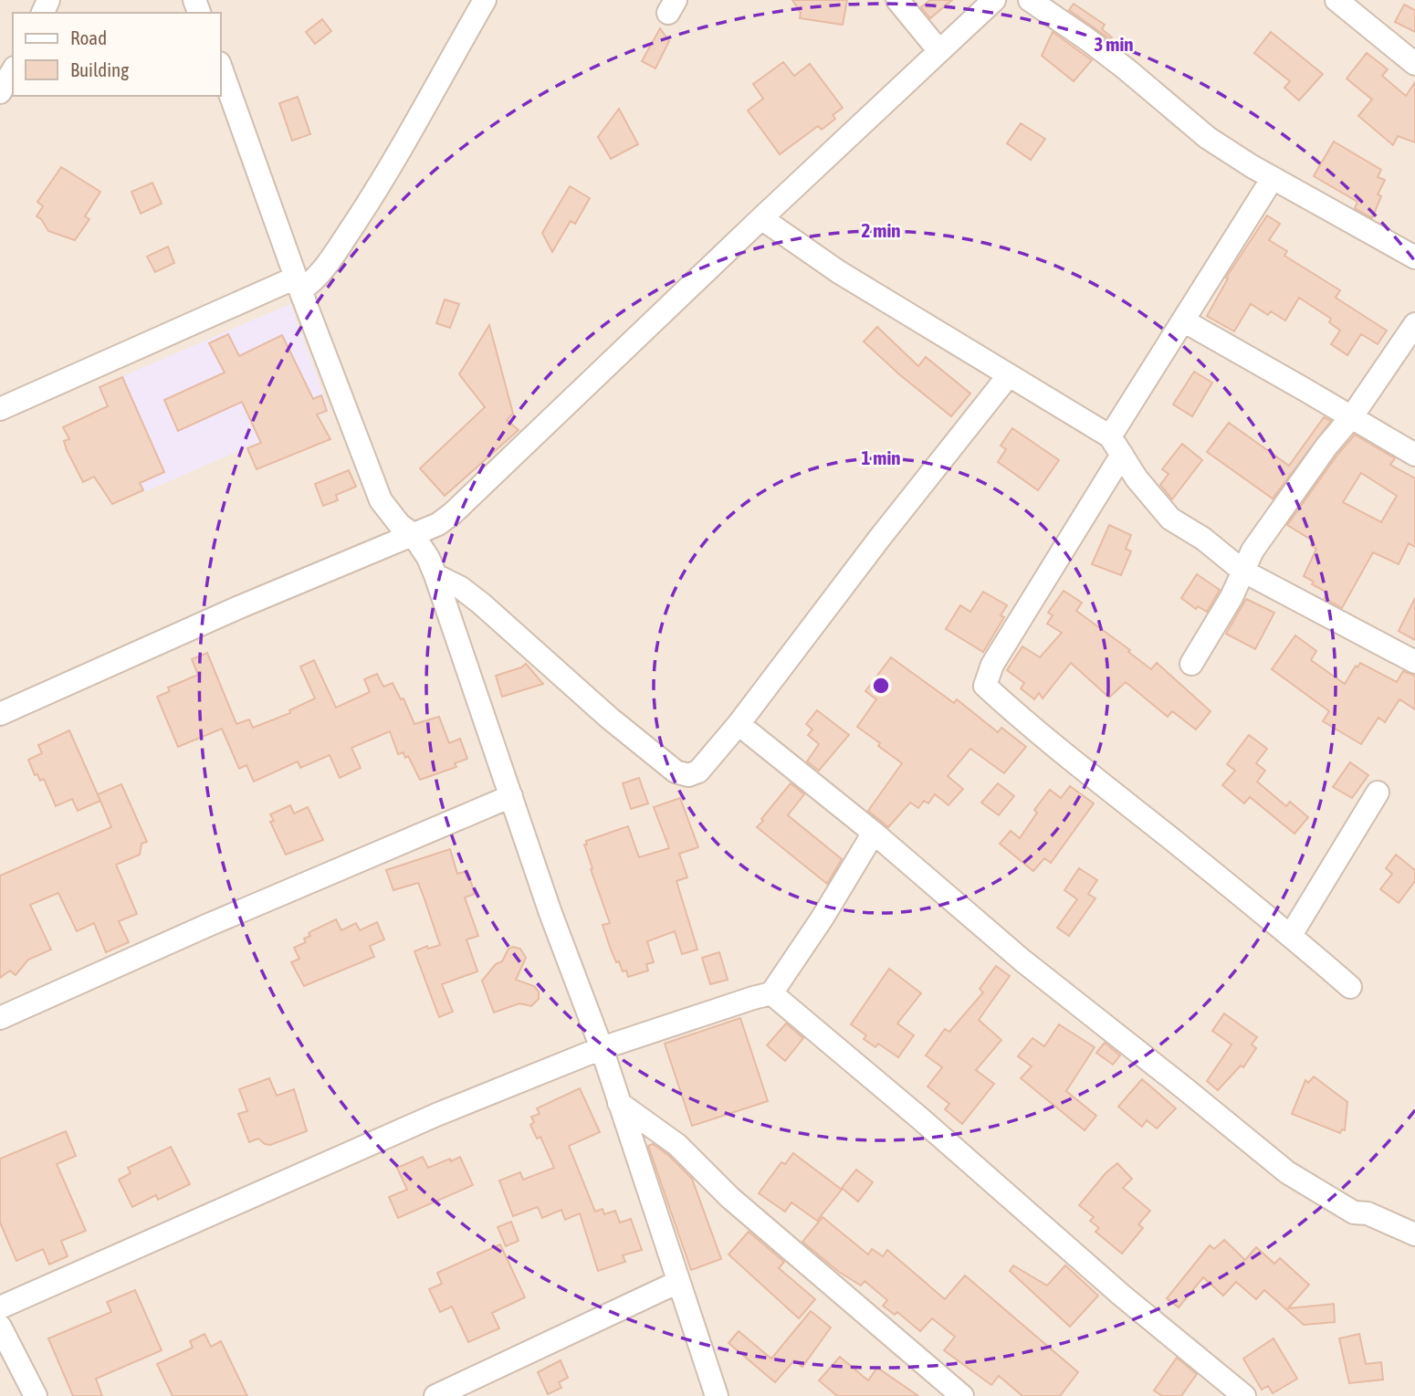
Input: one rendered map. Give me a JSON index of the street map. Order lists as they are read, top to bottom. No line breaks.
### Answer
{"legend":["Road","Building"],"rings":["3 min","2 min","1 min"]}
